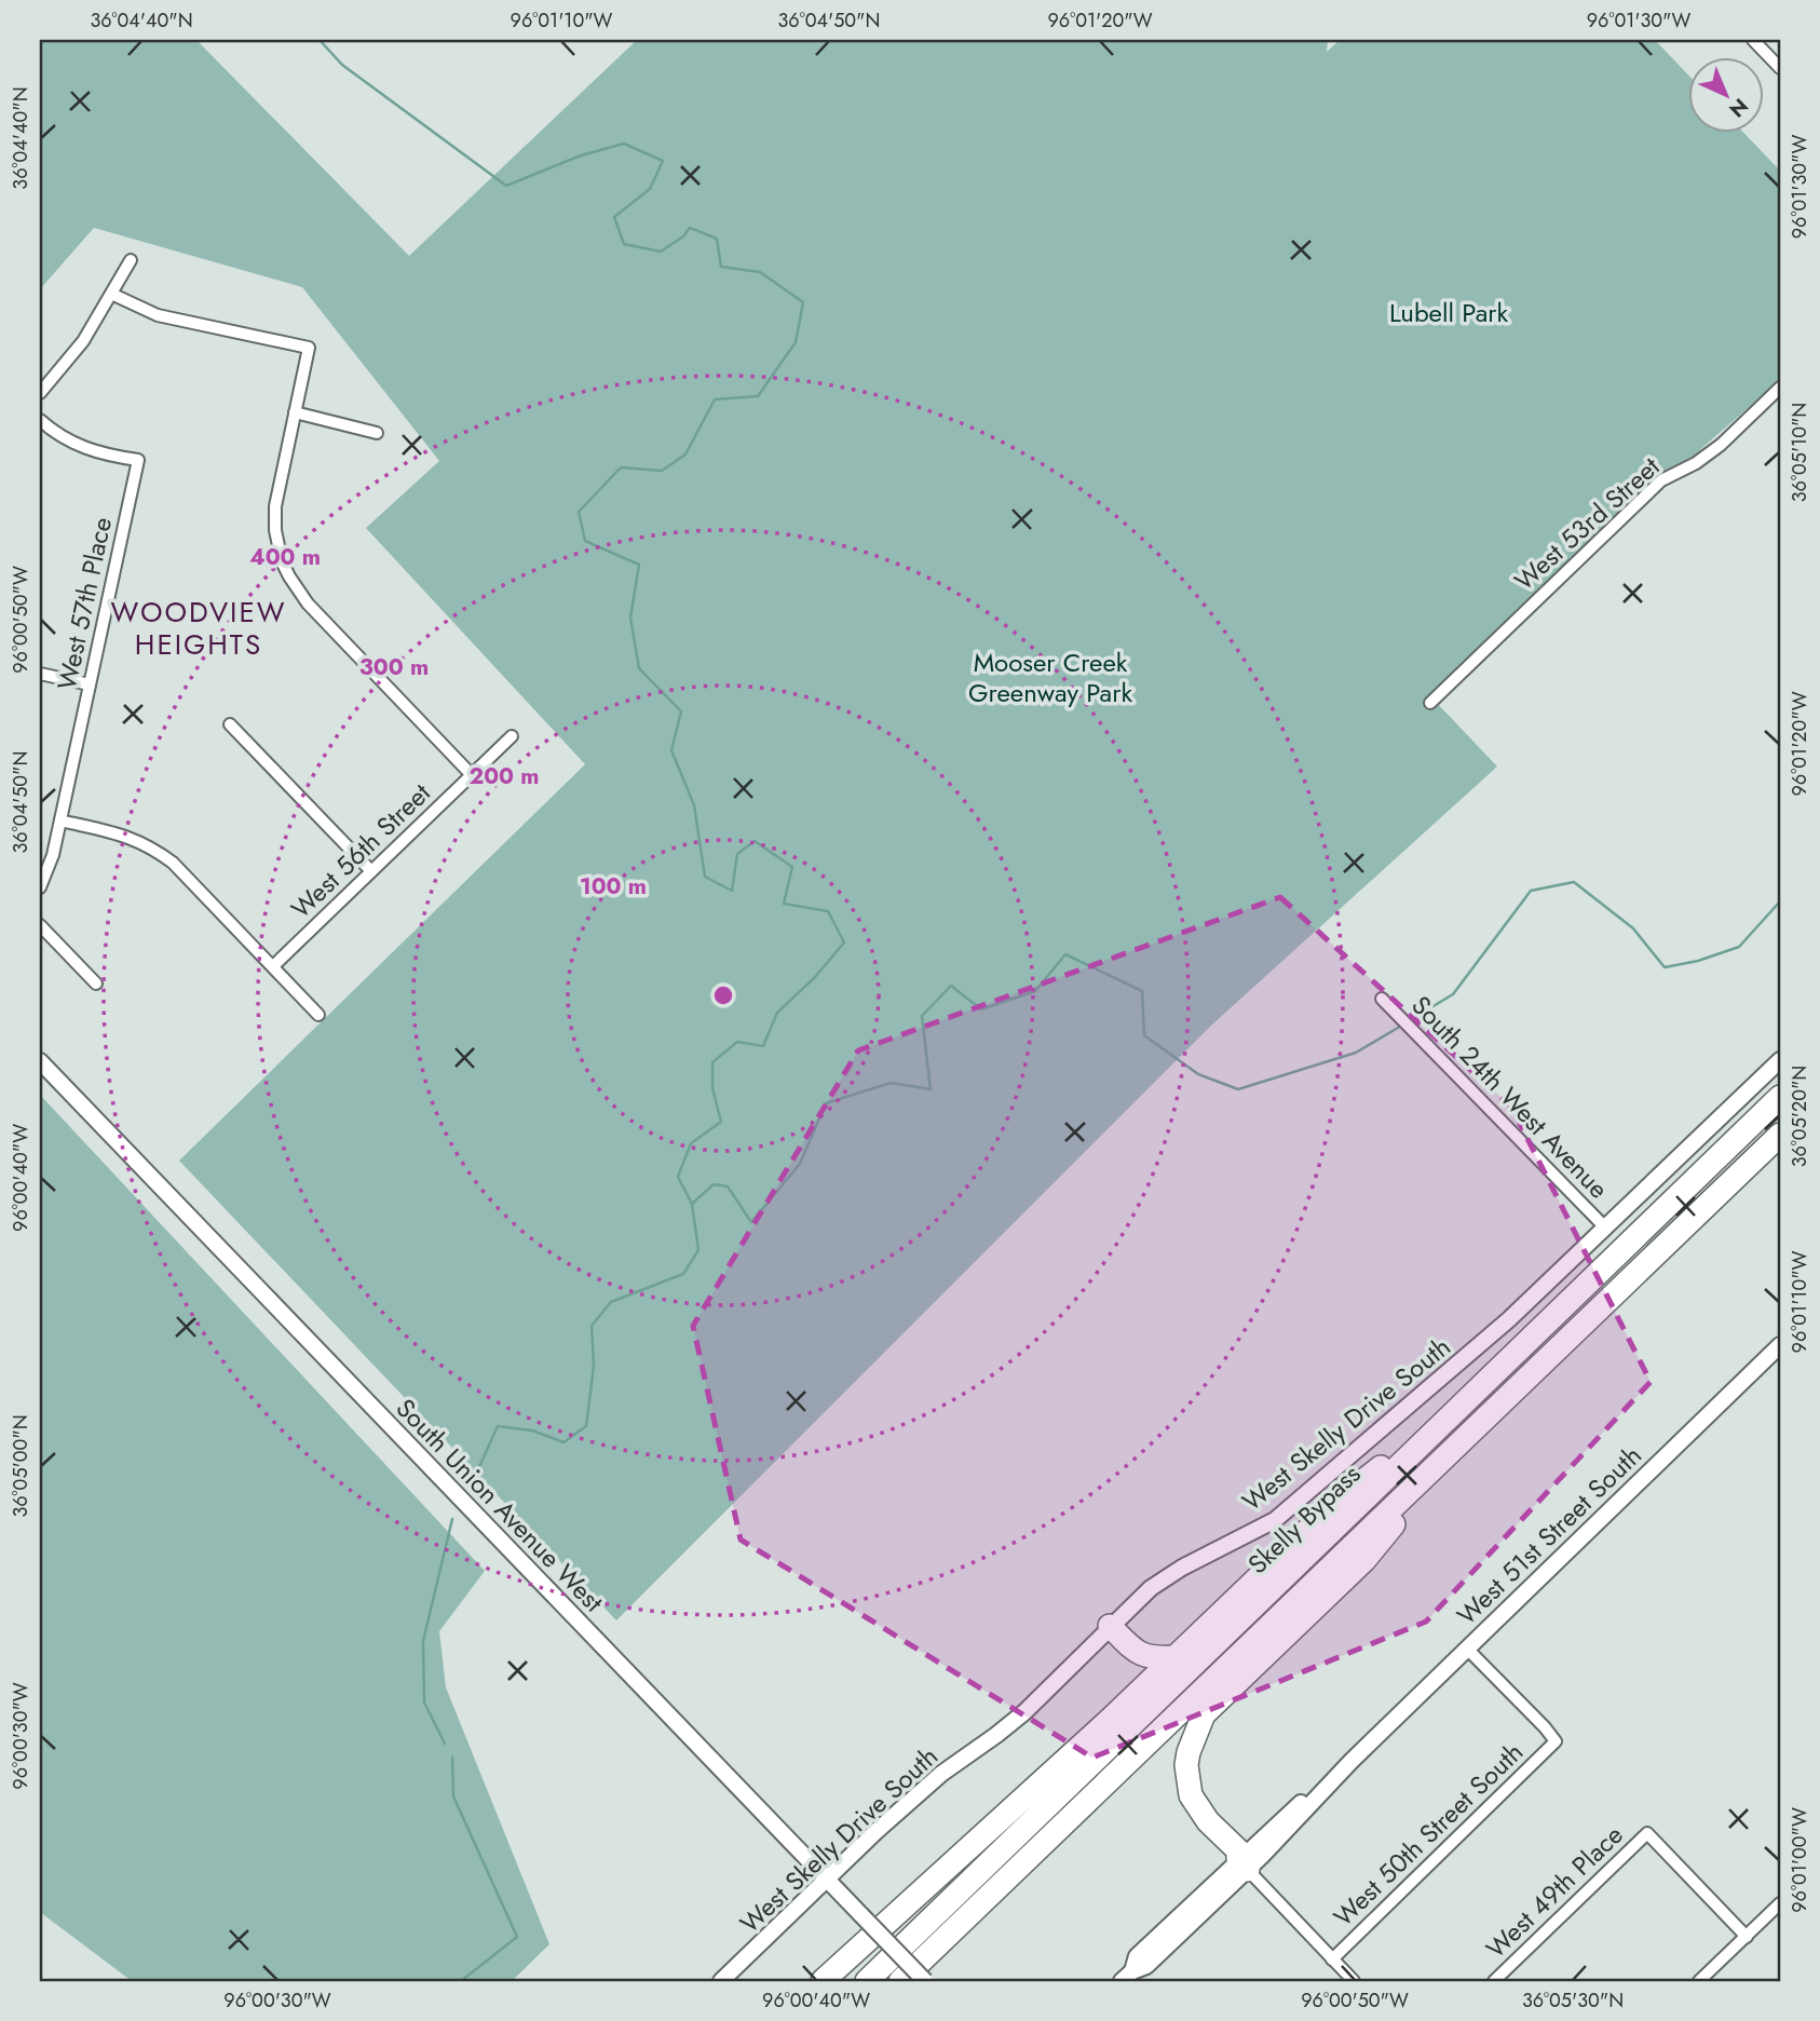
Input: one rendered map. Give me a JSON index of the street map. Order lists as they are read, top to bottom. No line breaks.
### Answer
{"streets":{"highway":["Skelly Bypass"],"street":["West 53rd Street","West 57th Place","West 56th Street","South 24th West Avenue","West Skelly Drive South","South Union Avenue West","West 51st Street South","West 50th Street South","West 49th Place"]},"crossings":[["South 24th West Avenue","West Skelly Drive South"],["West Skelly Drive South","South Union Avenue West"],["West 51st Street South","West 50th Street South"]],"districts":["WOODVIEW HEIGHTS"],"parks":["Lubell Park","Mooser Creek Greenway Park"],"north":"bottom right","coordinates":["36°04'40\"N","96°01'10\"W","36°04'50\"N","96°01'20\"W","96°01'30\"W","36°05'10\"N","96°00'50\"W","36°05'20\"N","96°00'40\"W","36°05'00\"N","96°00'30\"W","96°01'00\"W","36°05'30\"N"],"rings":["400 m","300 m","200 m","100 m"]}
